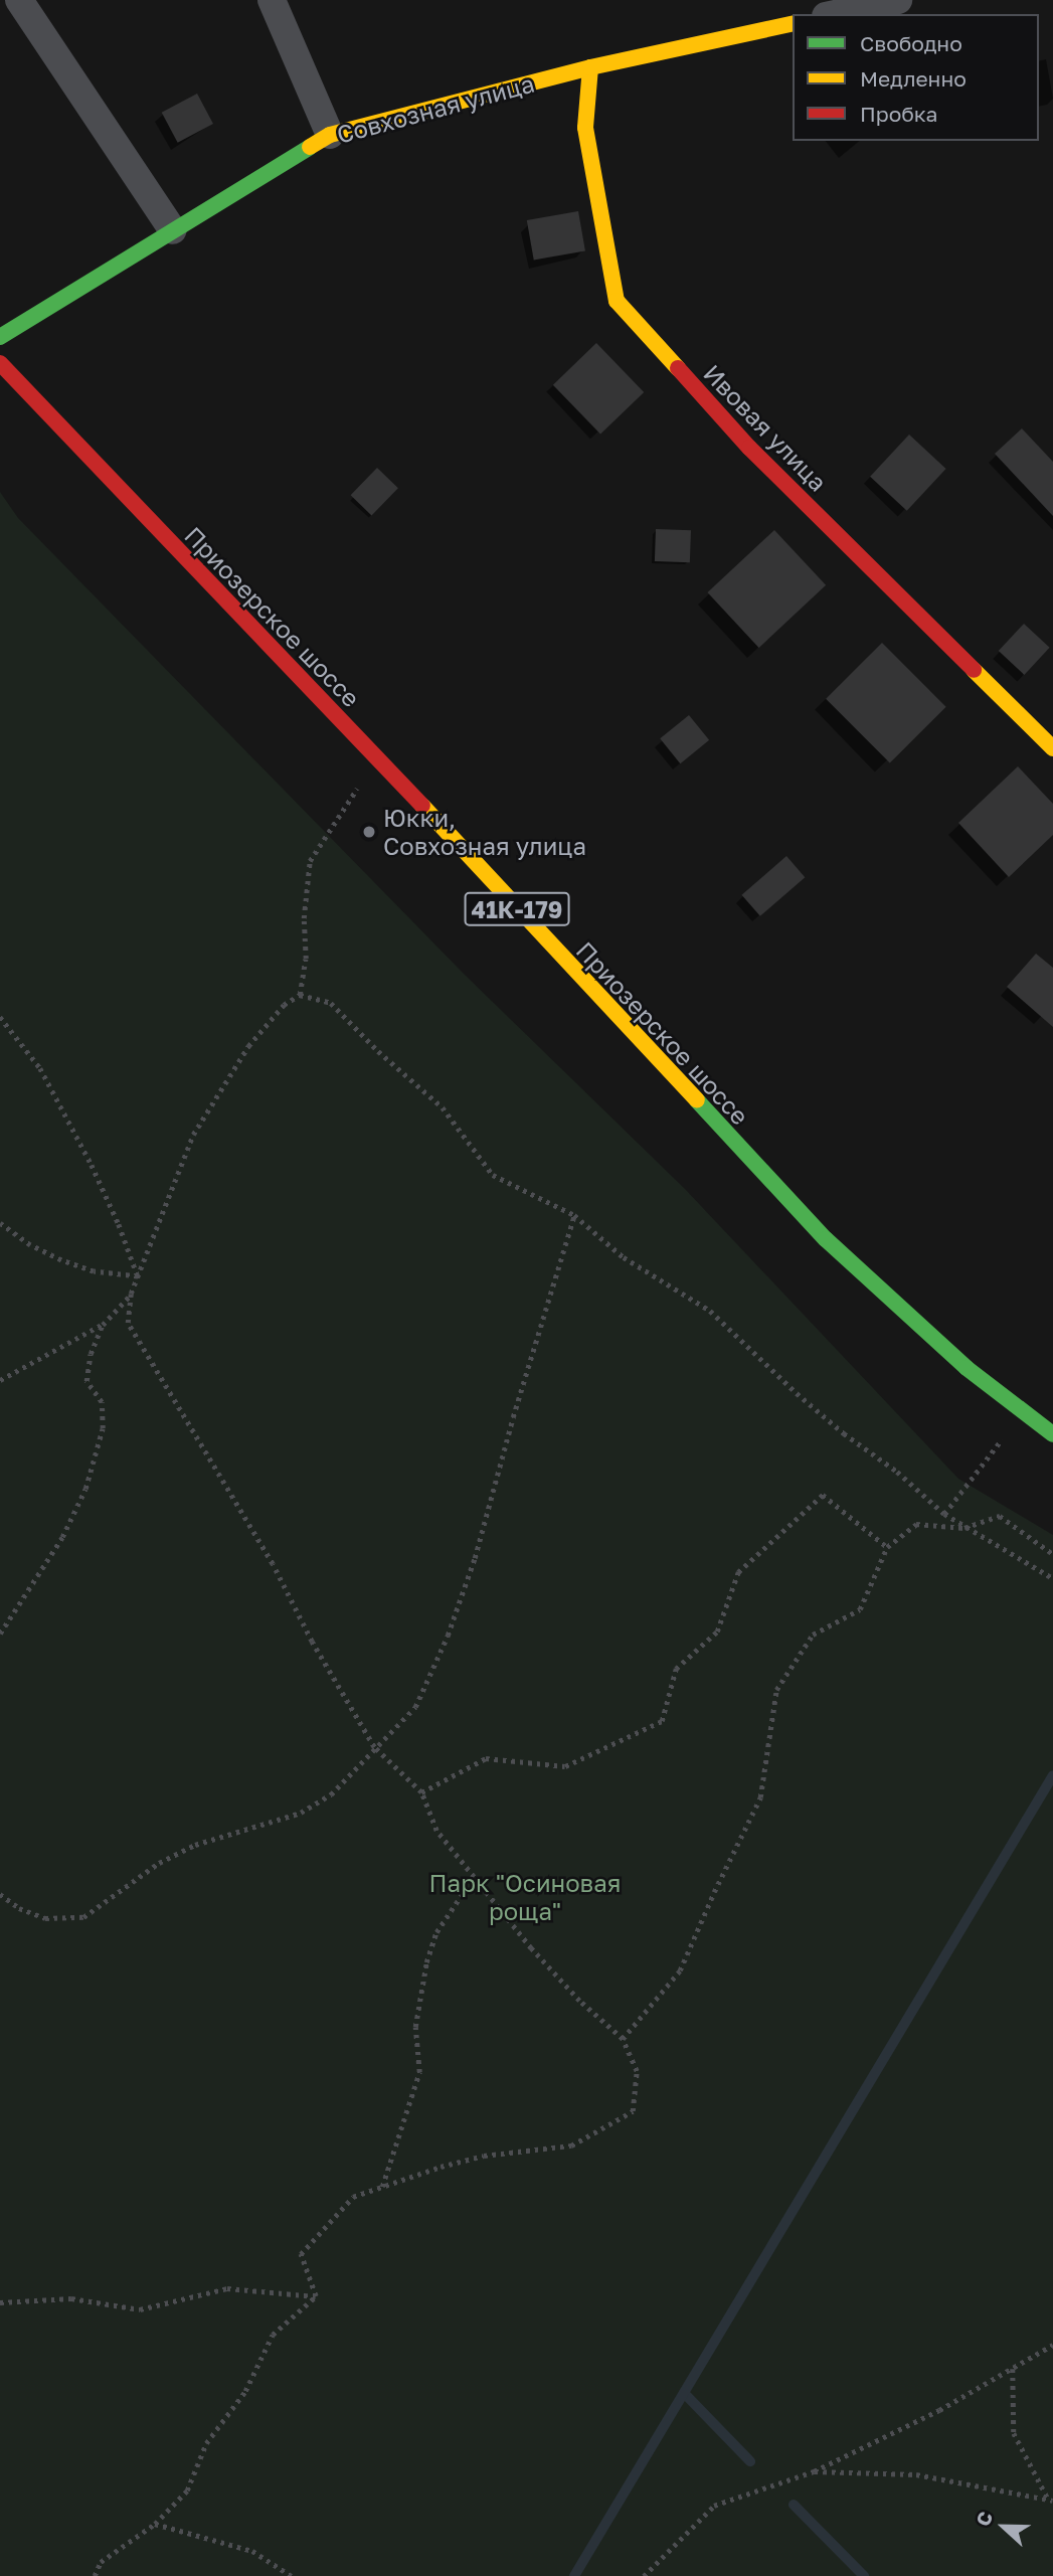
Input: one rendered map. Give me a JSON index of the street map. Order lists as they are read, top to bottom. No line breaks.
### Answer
{"streets":{"street":["Совхозная улица","Ивовая улица","Приозерское шоссе","41К-179"]},"crossings":[["Совхозная улица","Ивовая улица"]],"parks":["Парк \"Осиновая роща\""],"places":["Юкки, Совхозная улица"],"legend":["Свободно","Медленно","Пробка"],"north":"left"}
